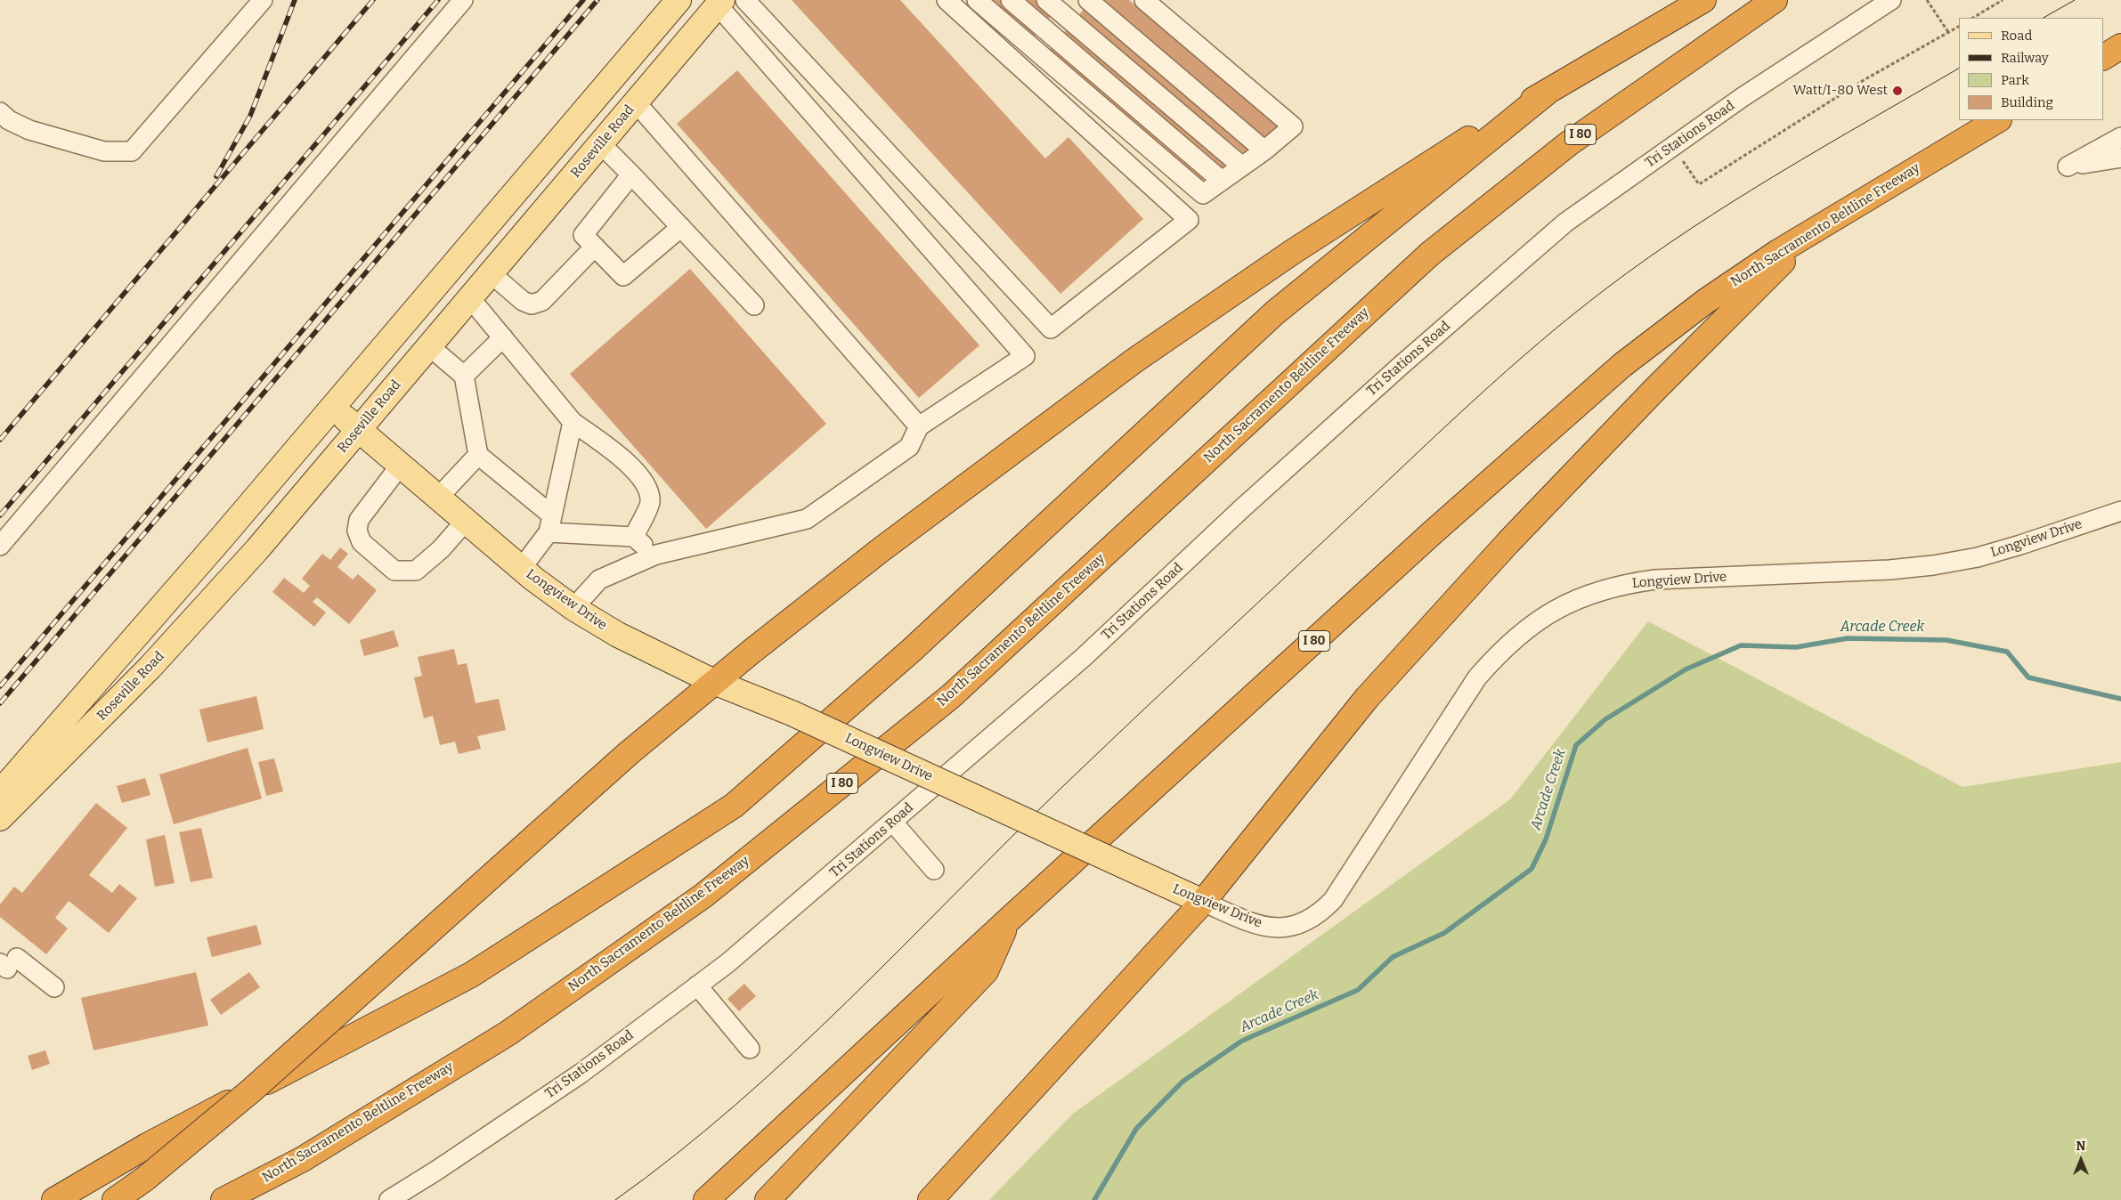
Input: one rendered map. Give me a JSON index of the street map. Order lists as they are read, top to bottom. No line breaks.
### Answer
{"streets":{"highway":["I 80","North Sacramento Beltline Freeway"],"main road":["Roseville Road","Longview Drive"],"street":["Tri Stations Road"]},"crossings":[["Roseville Road","Longview Drive"]],"water":["Arcade Creek"],"places":["Watt/I-80 West"],"legend":["Road","Railway","Park","Building"],"north":"top"}
